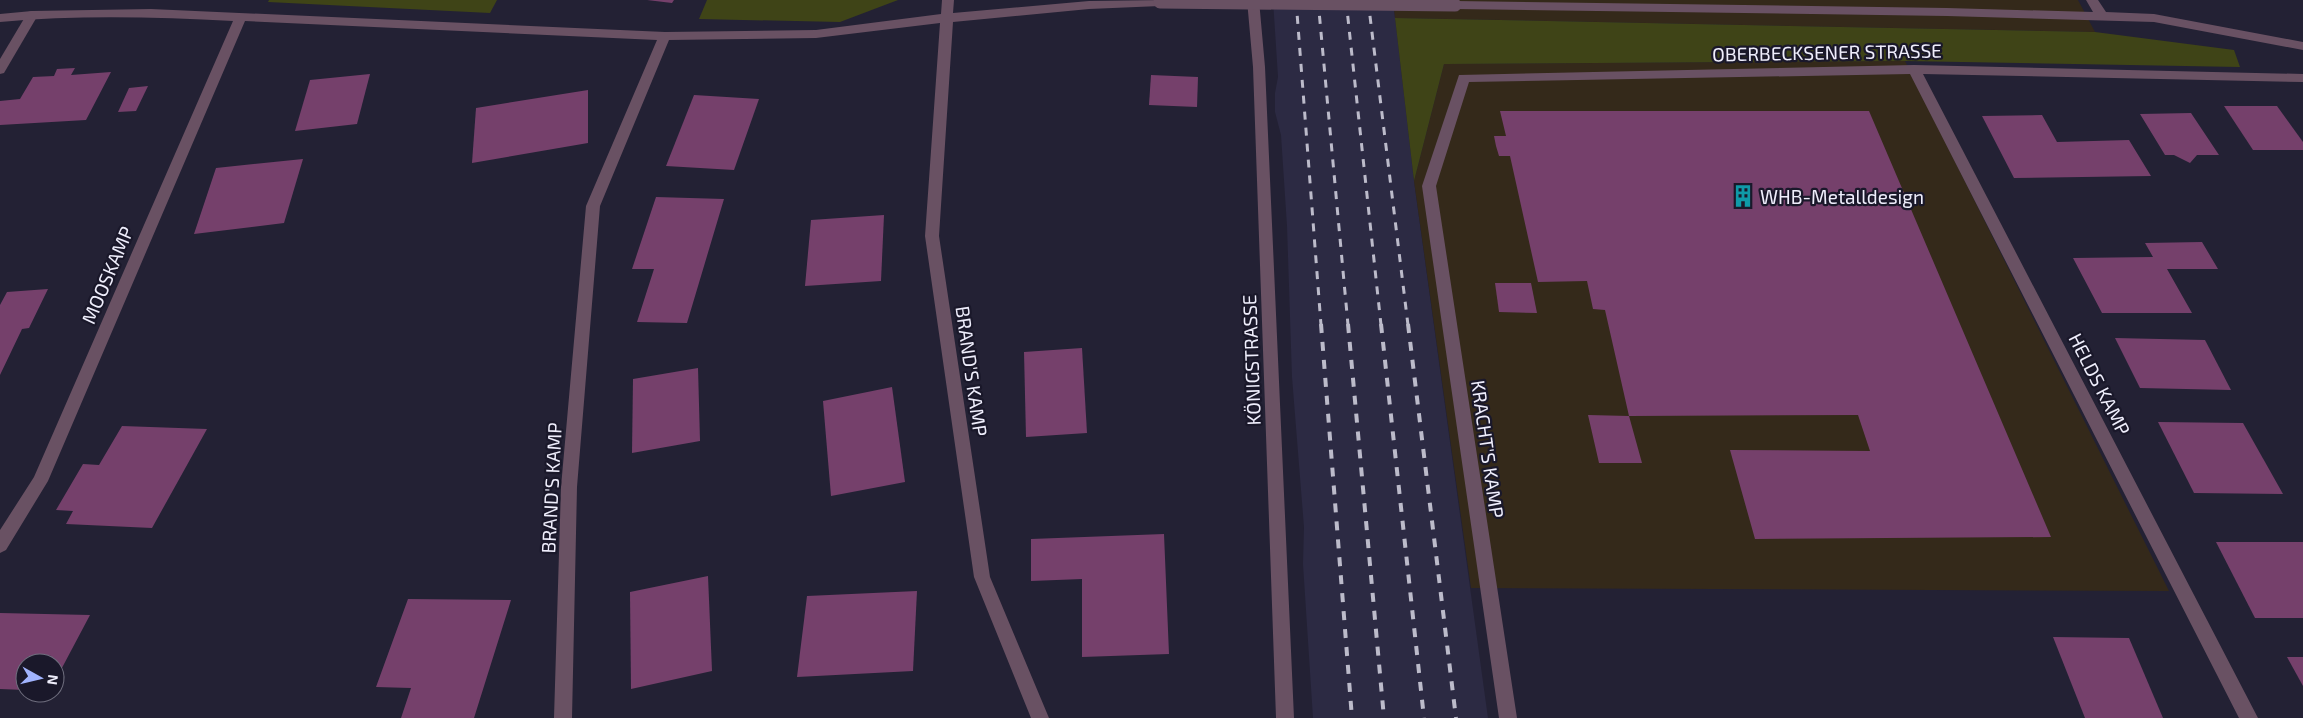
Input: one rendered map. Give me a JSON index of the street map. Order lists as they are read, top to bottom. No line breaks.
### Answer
{"streets":{"street":["OBERBECKSENER STRASSE","MOOSKAMP","KÖNIGSTRASSE","BRAND'S KAMP","HELDS KAMP","KRACHT'S KAMP"]},"crossings":[["OBERBECKSENER STRASSE","MOOSKAMP"],["OBERBECKSENER STRASSE","BRAND'S KAMP"],["OBERBECKSENER STRASSE","HELDS KAMP"],["OBERBECKSENER STRASSE","KRACHT'S KAMP"]],"places":{"building":["WHB-Metalldesign"]},"north":"right"}
